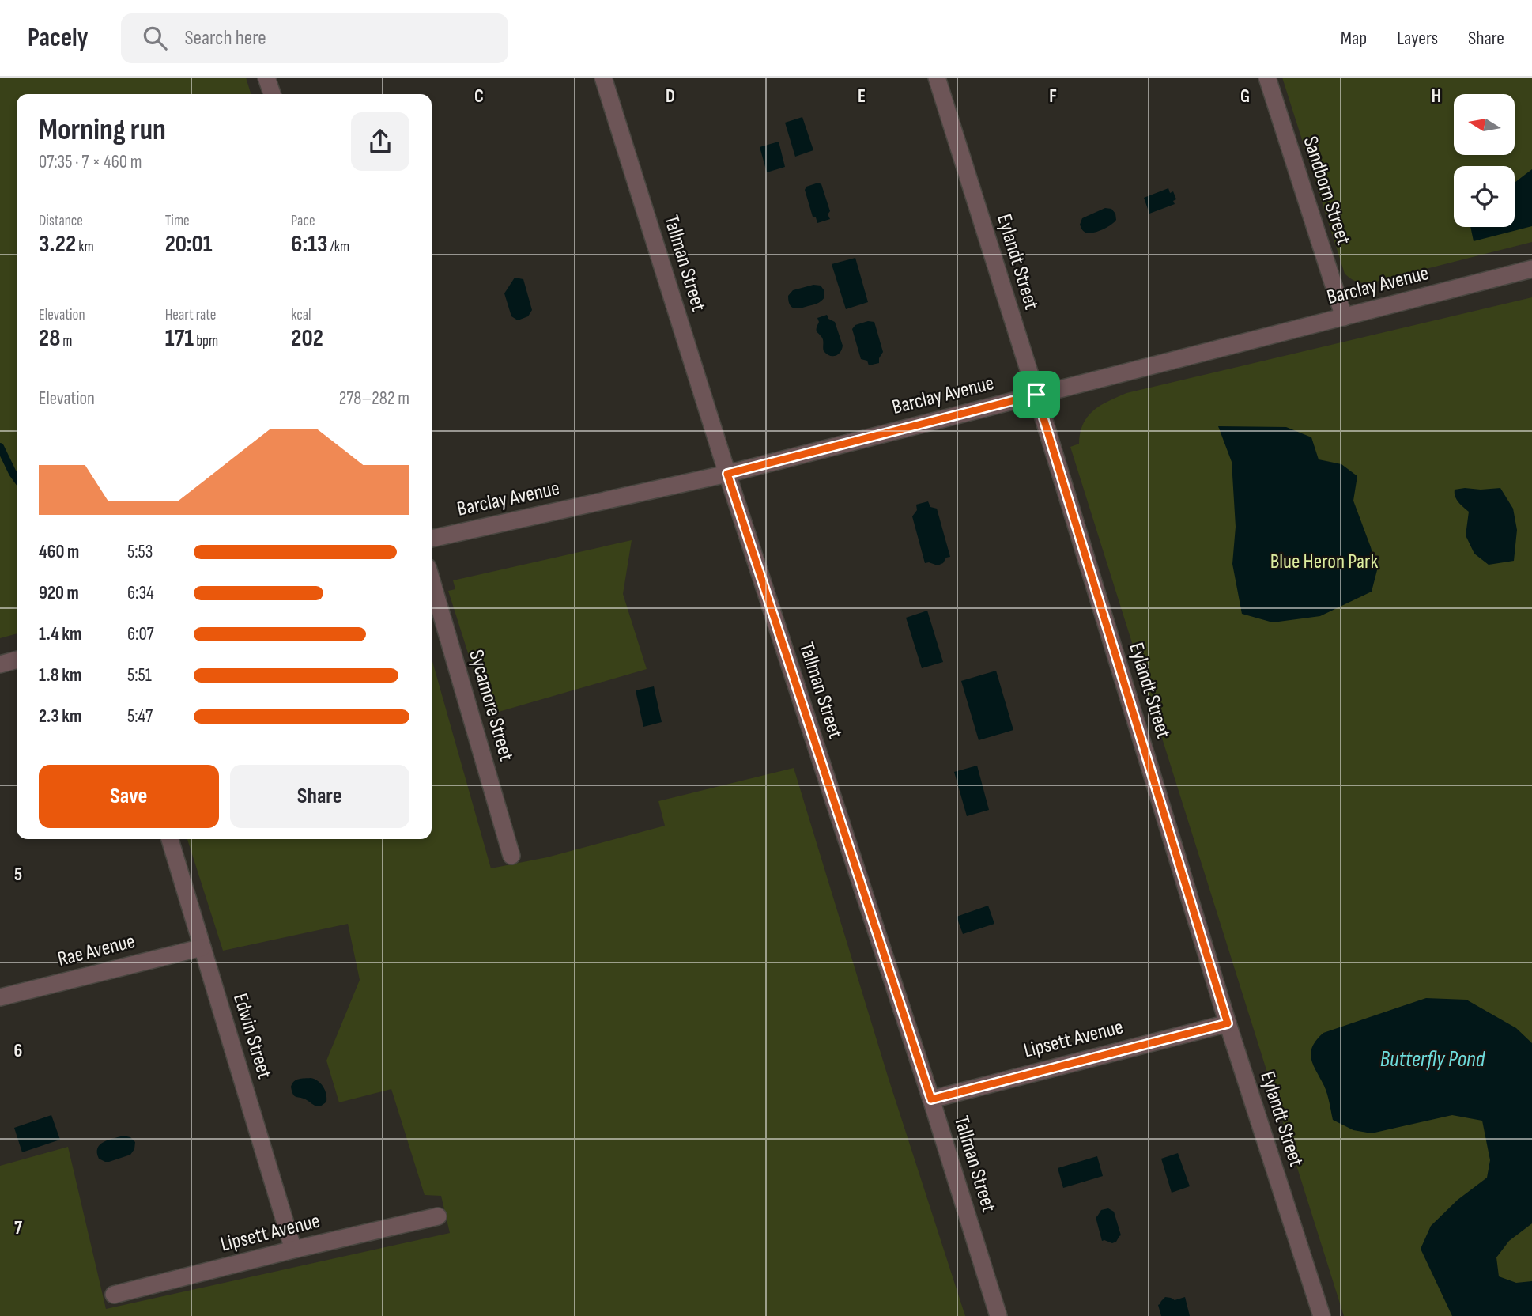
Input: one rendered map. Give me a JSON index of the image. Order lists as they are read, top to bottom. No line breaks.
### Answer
{"streets":{"street":["Sandborn Street","Eylandt Street","Tallman Street","Barclay Avenue","Sycamore Street","Rae Avenue","Edwin Street","Lipsett Avenue"]},"crossings":[["Sandborn Street","Barclay Avenue"],["Eylandt Street","Barclay Avenue"],["Eylandt Street","Lipsett Avenue"],["Tallman Street","Barclay Avenue"],["Tallman Street","Lipsett Avenue"],["Rae Avenue","Edwin Street"],["Edwin Street","Lipsett Avenue"]],"water":["Butterfly Pond"],"parks":["Blue Heron Park"],"north":"left","page":{"header":"Pacely","search":"Search here","nav":["Map","Layers","Share"],"heading":["Morning run","07:35 · 7 × 460 m"],"stats":[["Distance","3.22 km"],["Time","20:01"],["Pace","6:13 /km"],["Elevation","28 m"],["Heart rate","171 bpm"],["kcal","202"]],"chart":["Elevation","278–282 m"],"list":[{"name":"460 m","note":"5:53"},{"name":"920 m","note":"6:34"},{"name":"1.4 km","note":"6:07"},{"name":"1.8 km","note":"5:51"},{"name":"2.3 km","note":"5:47"}],"buttons":["Save","Share"]},"grid":{"columns":["C","D","E","F","G","H"],"rows":["5","6","7"]}}
